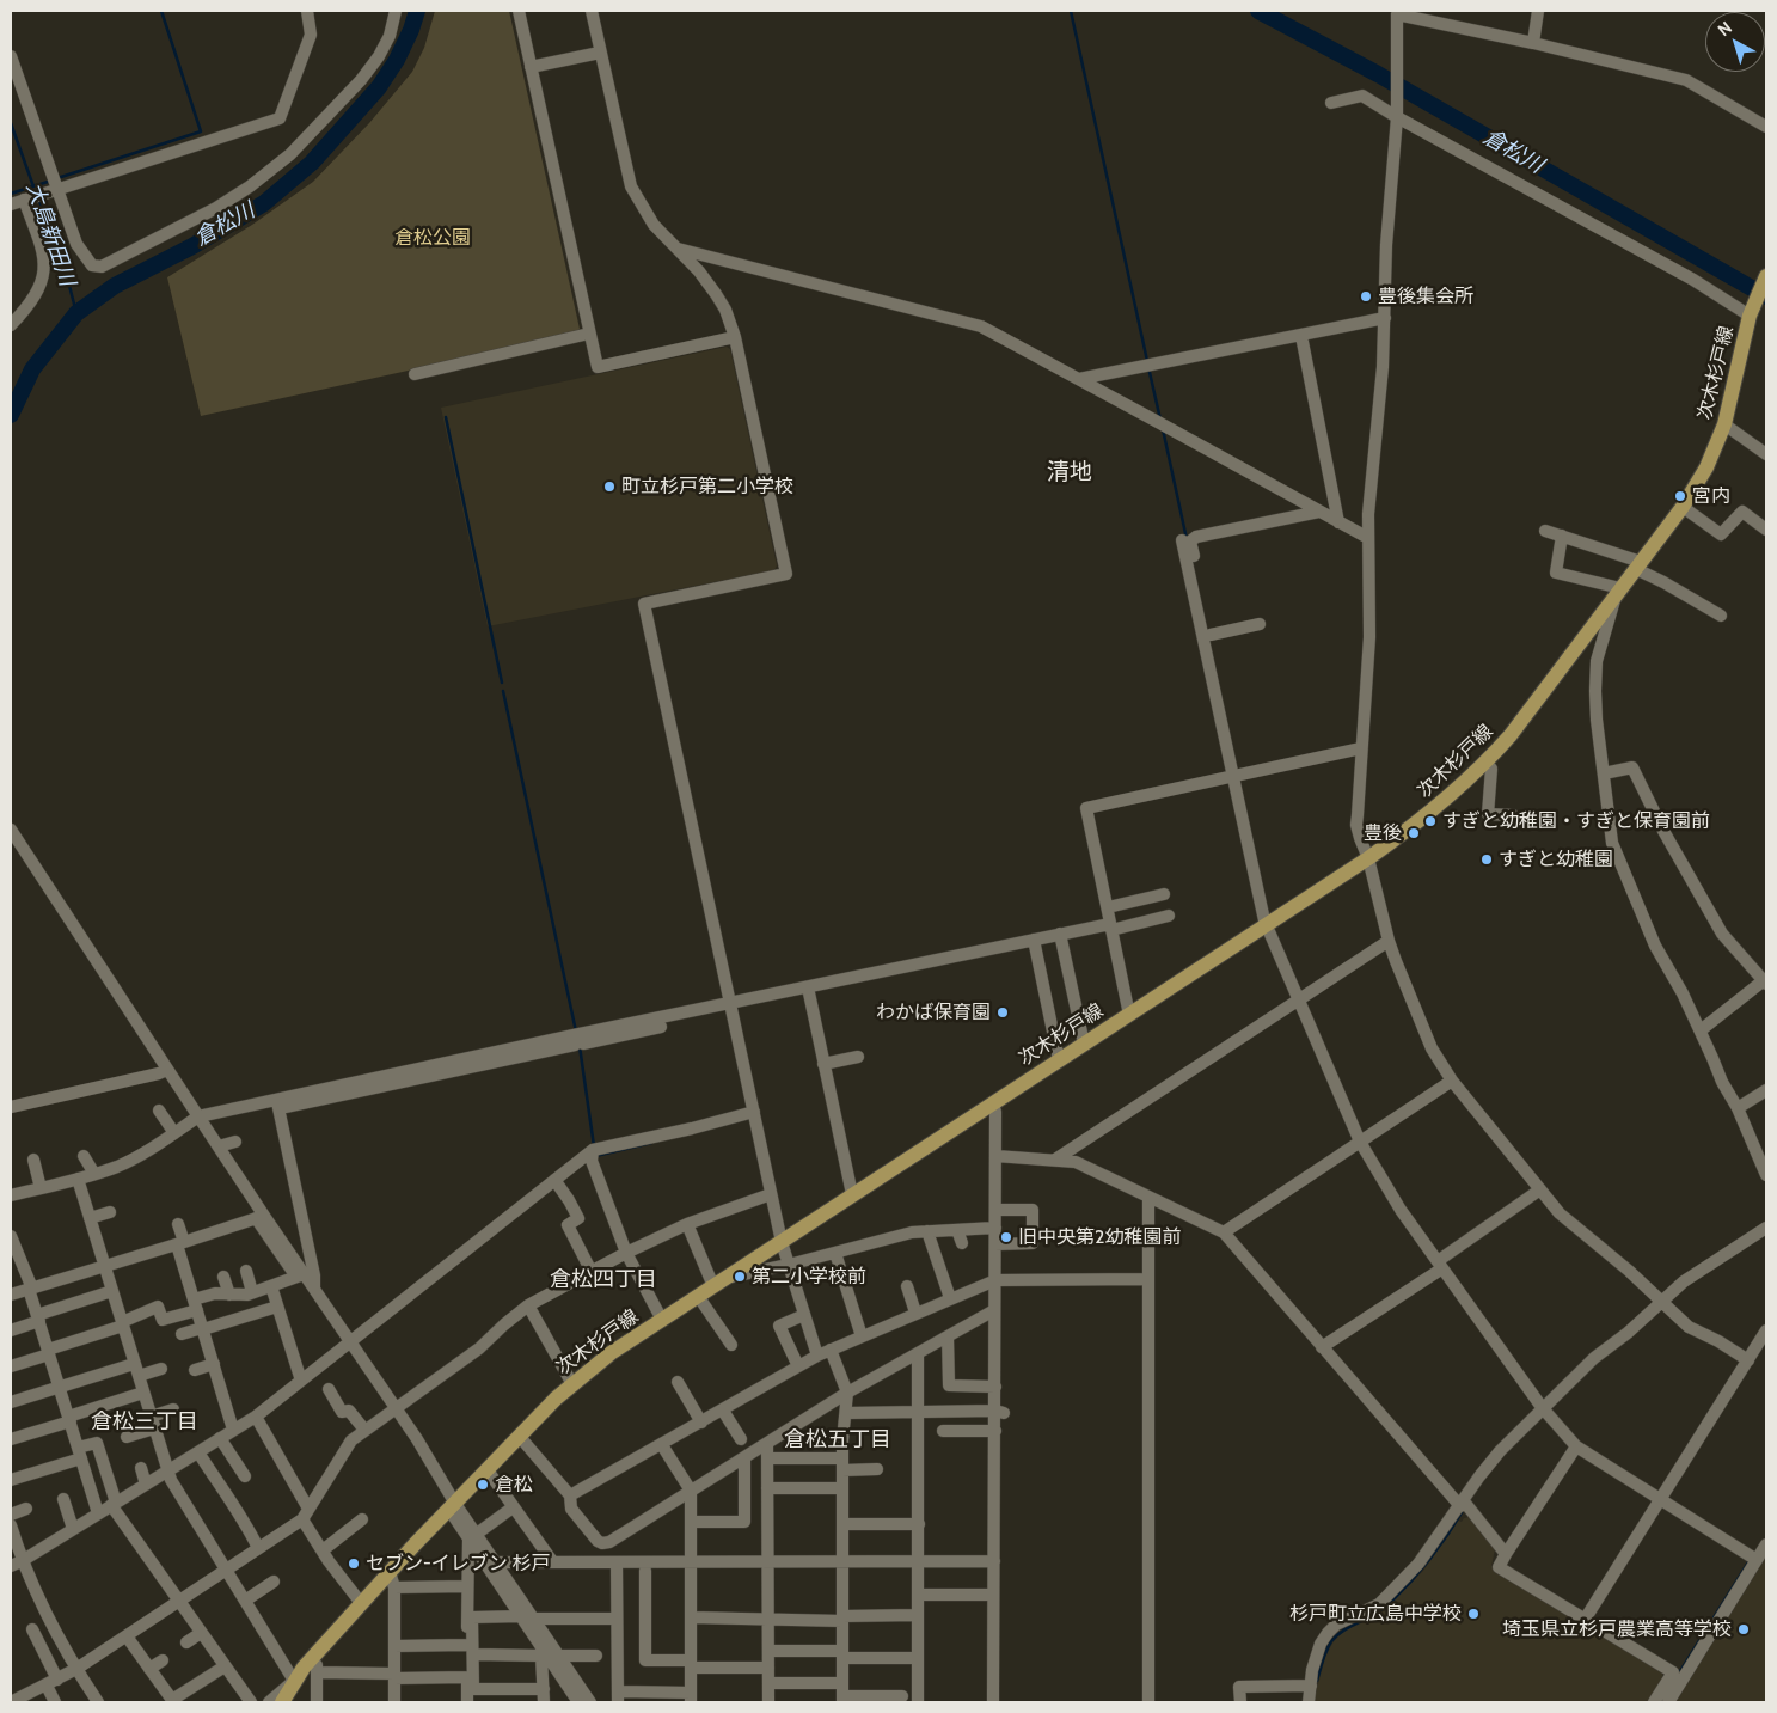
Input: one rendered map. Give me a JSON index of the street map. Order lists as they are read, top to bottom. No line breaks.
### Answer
{"streets":{"main road":["次木杉戸線"]},"districts":["清地","倉松四丁目","倉松三丁目","倉松五丁目"],"water":["倉松川","大島新田川"],"parks":["倉松公園"],"places":["豊後集会所","町立杉戸第二小学校","宮内","すぎと幼稚園・すぎと保育園前","豊後","すぎと幼稚園","わかば保育園","旧中央第2幼稚園前","第二小学校前","倉松","セブン-イレブン 杉戸","杉戸町立広島中学校","埼玉県立杉戸農業高等学校"],"north":"top left"}
